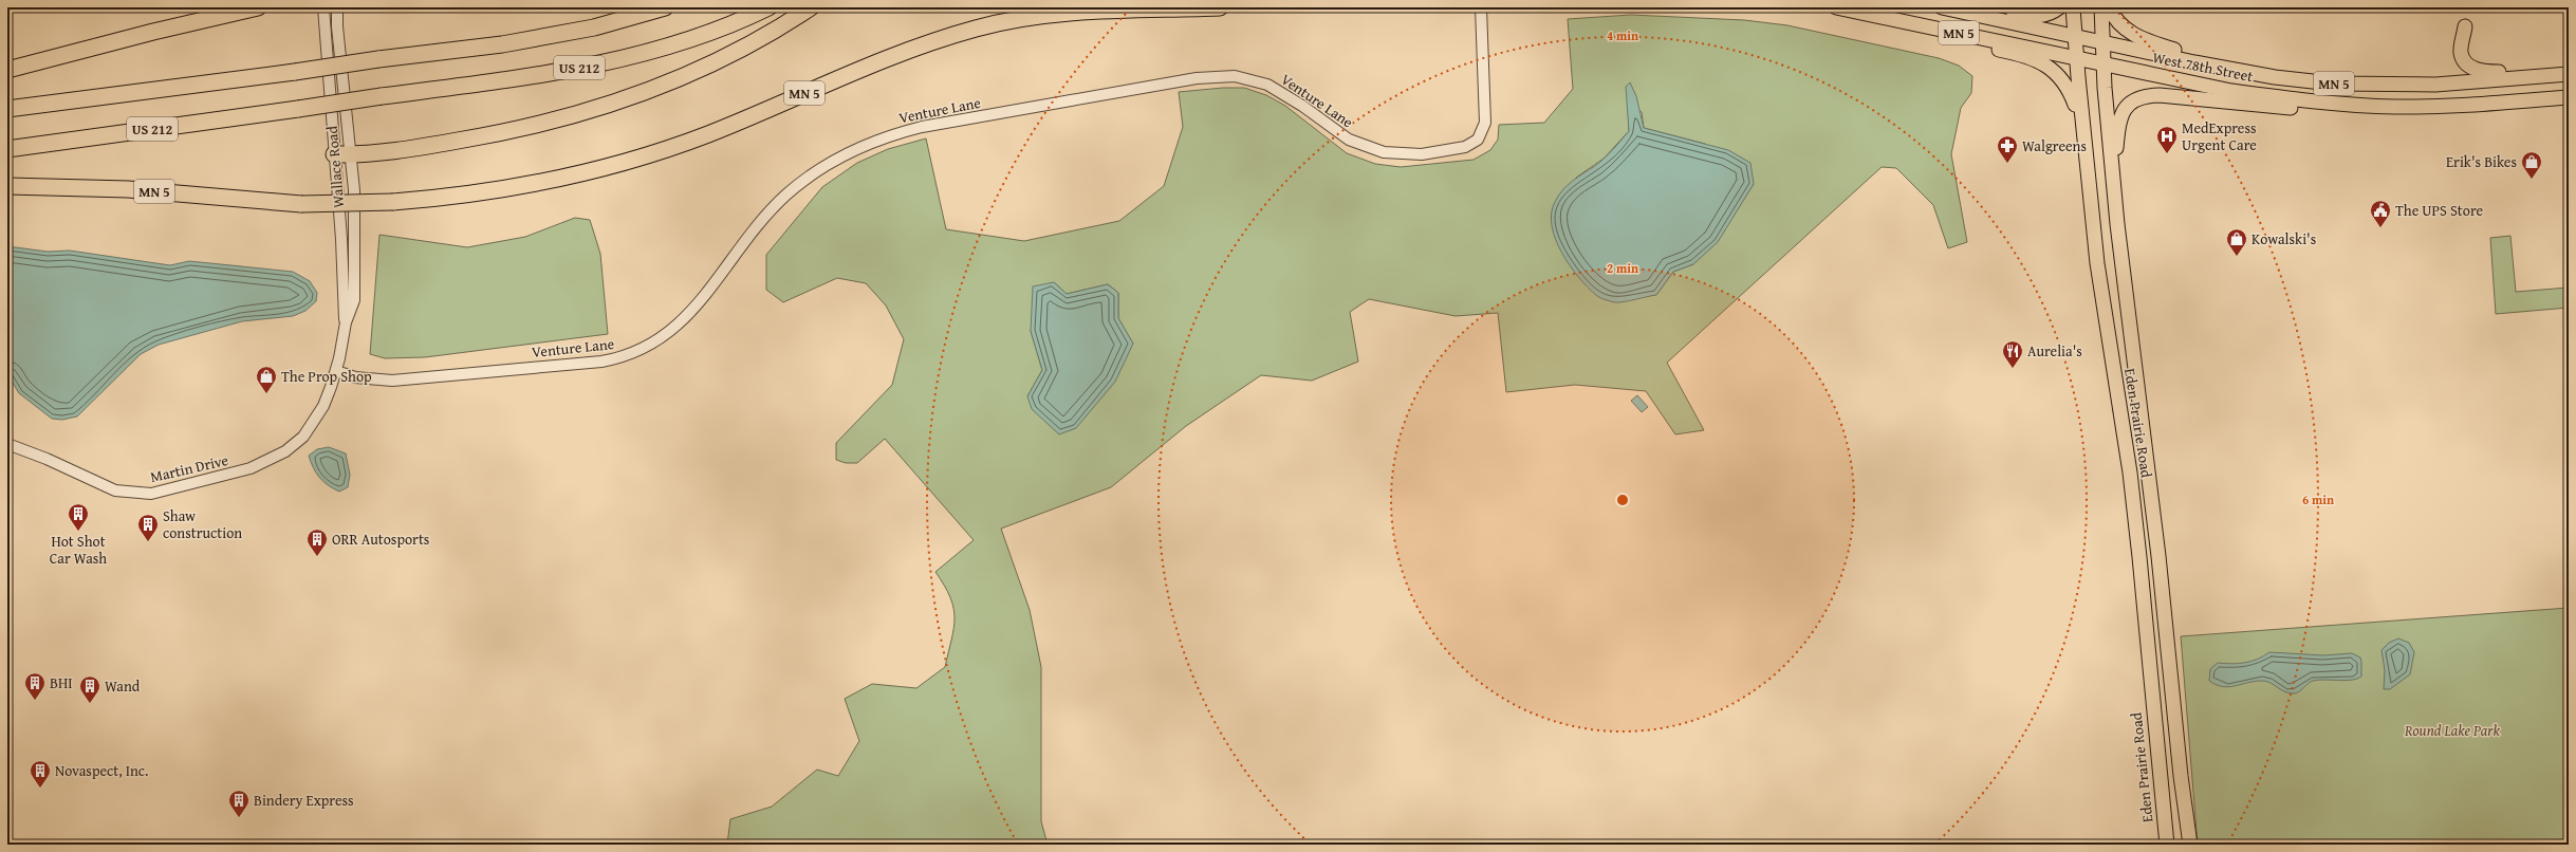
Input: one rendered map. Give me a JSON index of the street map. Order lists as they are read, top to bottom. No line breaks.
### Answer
{"streets":{"highway":["MN 5","US 212"],"main road":["West 78th Street","Eden Prairie Road"],"street":["Venture Lane","Wallace Road","Martin Drive"]},"crossings":[["West 78th Street","Eden Prairie Road"],["Venture Lane","Wallace Road"],["Venture Lane","Martin Drive"],["Wallace Road","Martin Drive"]],"parks":["Round Lake Park"],"places":{"hospital":["MedExpress Urgent Care"],"pharmacy":["Walgreens"],"shop":["Erik's Bikes","Kowalski's","The Prop Shop"],"public building":["The UPS Store"],"restaurant":["Aurelia's"],"building":["Hot Shot Car Wash","Shaw construction","ORR Autosports","BHI","Wand","Novaspect, Inc.","Bindery Express"]},"rings":["4 min","2 min","6 min"]}
